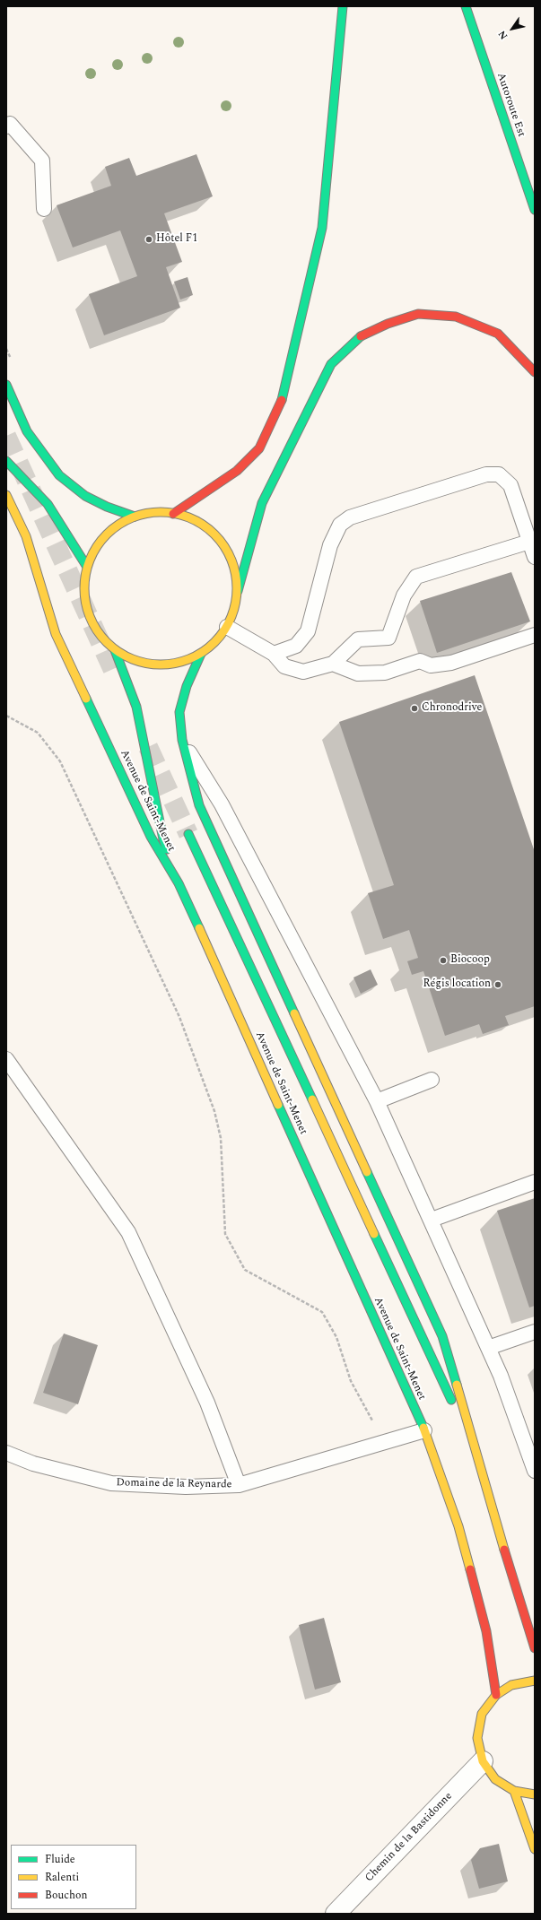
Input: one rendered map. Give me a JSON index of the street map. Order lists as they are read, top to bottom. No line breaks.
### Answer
{"streets":{"main road":["Autoroute Est","Avenue de Saint-Menet"],"street":["Chemin de la Bastidonne"],"lane":["Domaine de la Reynarde"]},"crossings":[["Avenue de Saint-Menet","Domaine de la Reynarde"]],"places":["Hôtel F1","Chronodrive","Biocoop","Régis location"],"legend":["Fluide","Ralenti","Bouchon"],"north":"bottom left"}
